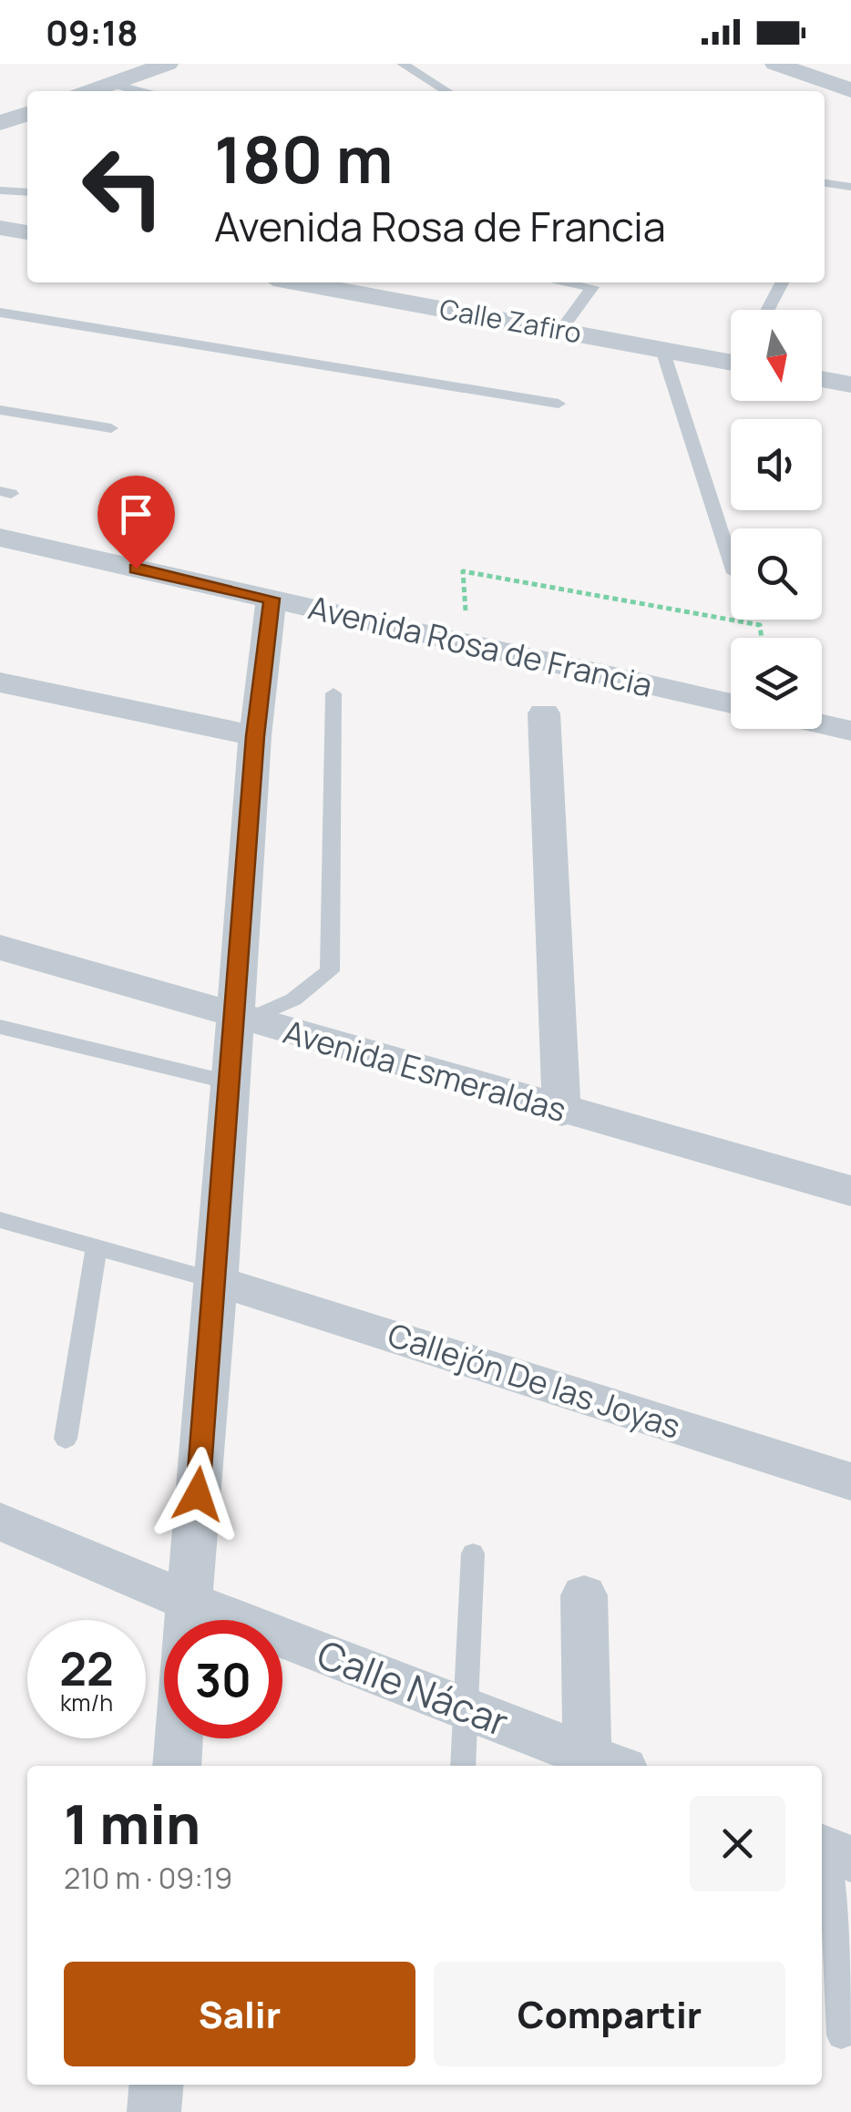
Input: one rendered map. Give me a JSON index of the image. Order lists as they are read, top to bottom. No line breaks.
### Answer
{"streets":{"street":["Calle Zafiro","Avenida Rosa de Francia","Avenida Esmeraldas","Callejón De las Joyas","Calle Nácar"]},"north":"bottom","page":{"status":"09:18","turn":["180 m","Avenida Rosa de Francia"],"speed":"22 km/h","limit":"30","heading":["1 min","210 m · 09:19"],"buttons":["Salir","Compartir"]}}
